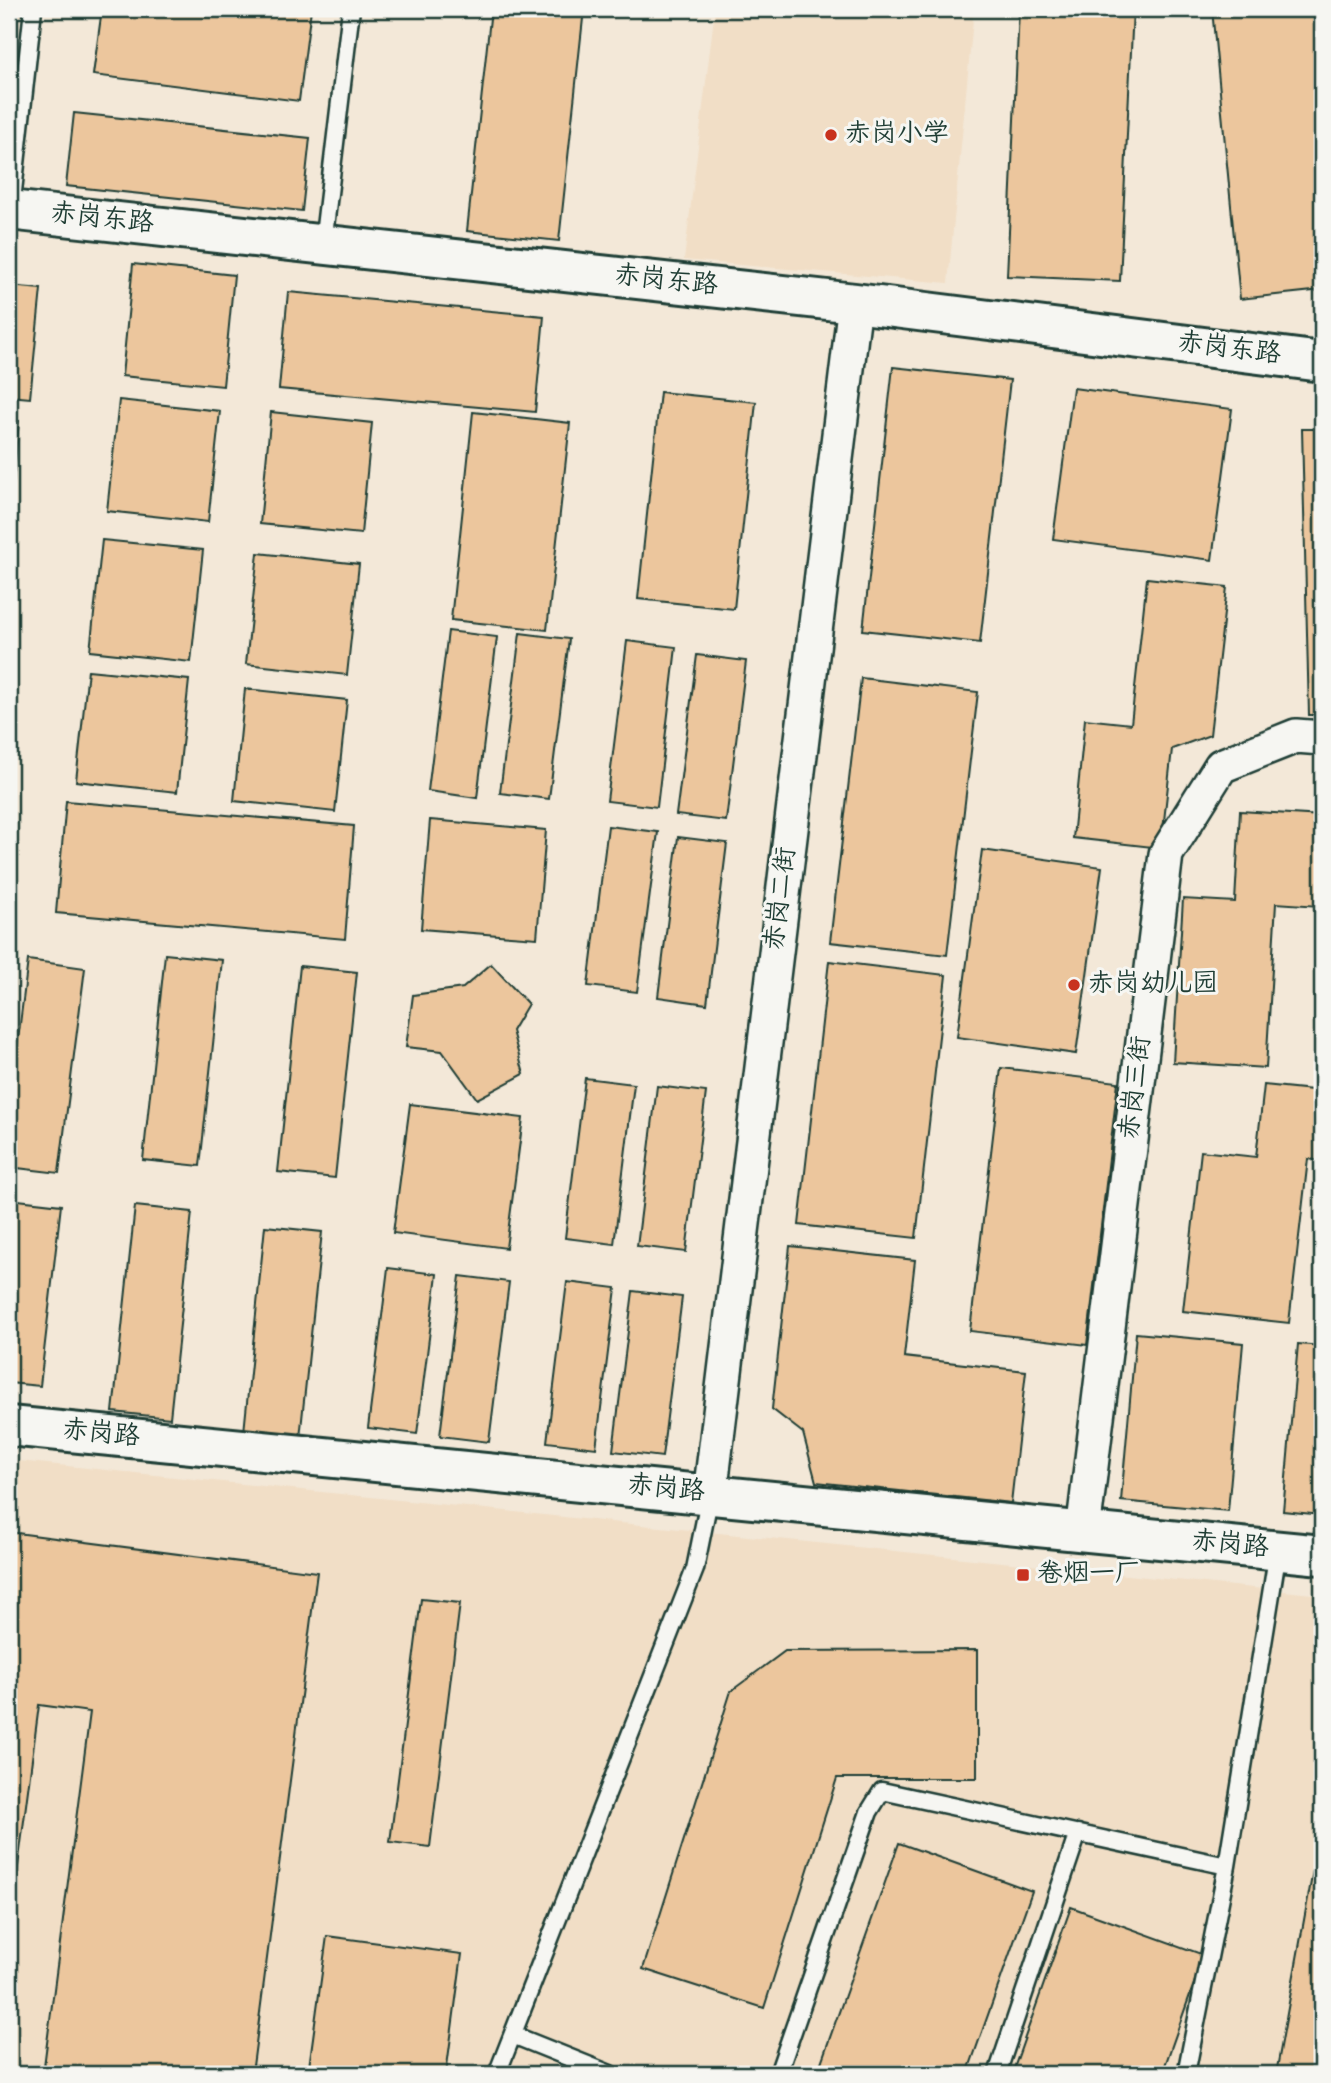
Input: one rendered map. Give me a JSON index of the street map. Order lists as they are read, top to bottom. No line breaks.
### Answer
{"streets":{"main road":["赤岗东路","赤岗路"],"street":["赤岗二街","赤岗三街"]},"crossings":[["赤岗东路","赤岗二街"],["赤岗二街","赤岗路"],["赤岗三街","赤岗路"]],"places":{"other":["赤岗小学","赤岗幼儿园"],"transit":["卷烟一厂"]}}
